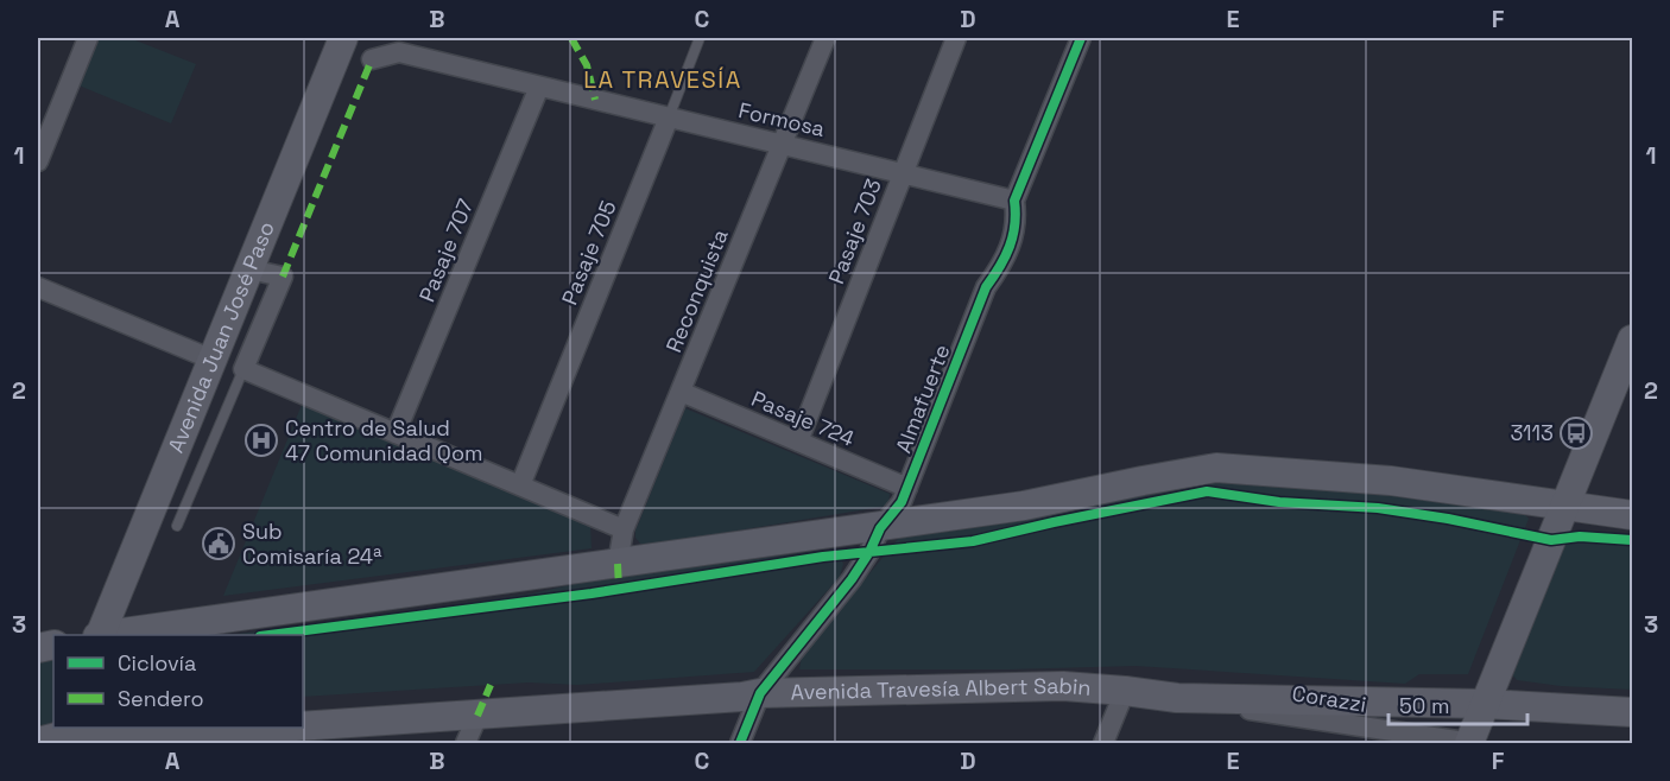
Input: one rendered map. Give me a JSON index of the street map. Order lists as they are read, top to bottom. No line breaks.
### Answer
{"streets":{"main road":["Avenida Juan José Paso","Avenida Travesía Albert Sabin"],"street":["Formosa","Pasaje 703","Pasaje 707","Pasaje 705","Reconquista","Almafuerte","Pasaje 724","Corazzi"]},"crossings":[["Formosa","Pasaje 703"],["Formosa","Pasaje 707"],["Formosa","Pasaje 705"],["Formosa","Reconquista"],["Formosa","Almafuerte"],["Pasaje 703","Pasaje 724"],["Reconquista","Pasaje 724"],["Almafuerte","Pasaje 724"],["Almafuerte","Avenida Travesía Albert Sabin"],["Avenida Travesía Albert Sabin","Corazzi"]],"districts":["LA TRAVESÍA"],"places":{"bus stop":["3113"],"hospital":["Centro de Salud 47 Comunidad Qom"],"public building":["Sub Comisaría 24ª"]},"legend":["Ciclovía","Sendero"],"scale_bar":"50 m","grid":{"columns":["A","B","C","D","E","F"],"rows":["1","2","3"]}}
